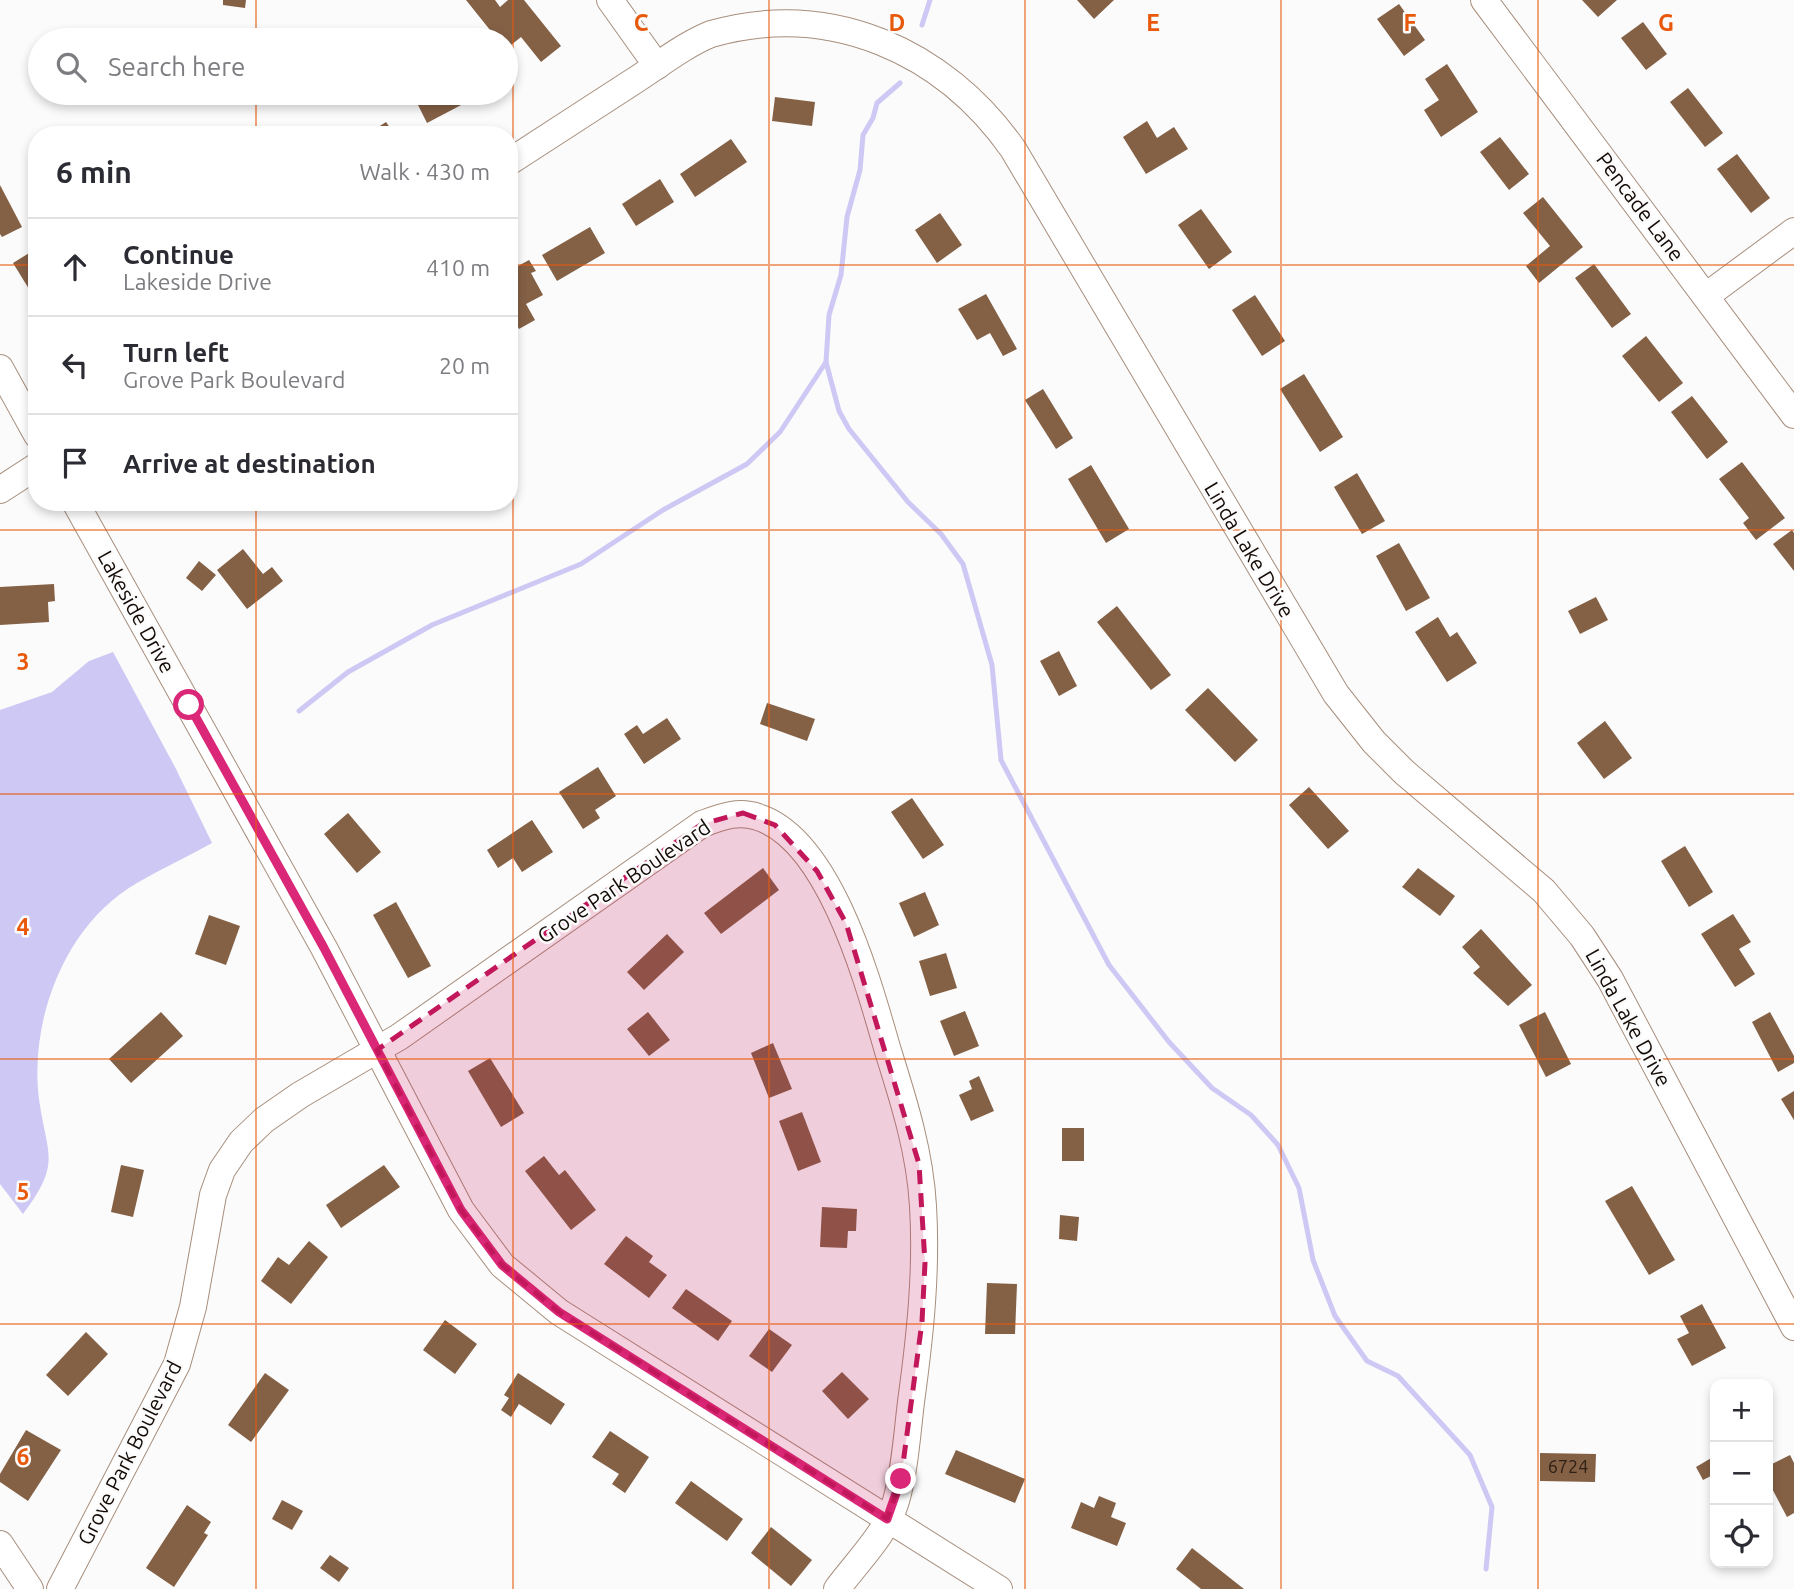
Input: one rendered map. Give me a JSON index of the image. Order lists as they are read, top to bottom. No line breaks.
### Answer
{"streets":{"street":["Pencade Lane","Linda Lake Drive","Lakeside Drive","Grove Park Boulevard"]},"crossings":[["Lakeside Drive","Grove Park Boulevard"]],"house_numbers":["6724"],"page":{"search":"Search here","heading":["6 min","Walk · 430 m"],"list":[["Continue","Lakeside Drive","410 m"],["Turn left","Grove Park Boulevard","20 m"],"Arrive at destination"],"map_buttons":["+","−"]},"grid":{"columns":["C","D","E","F","G"],"rows":["3","4","5","6"]}}
